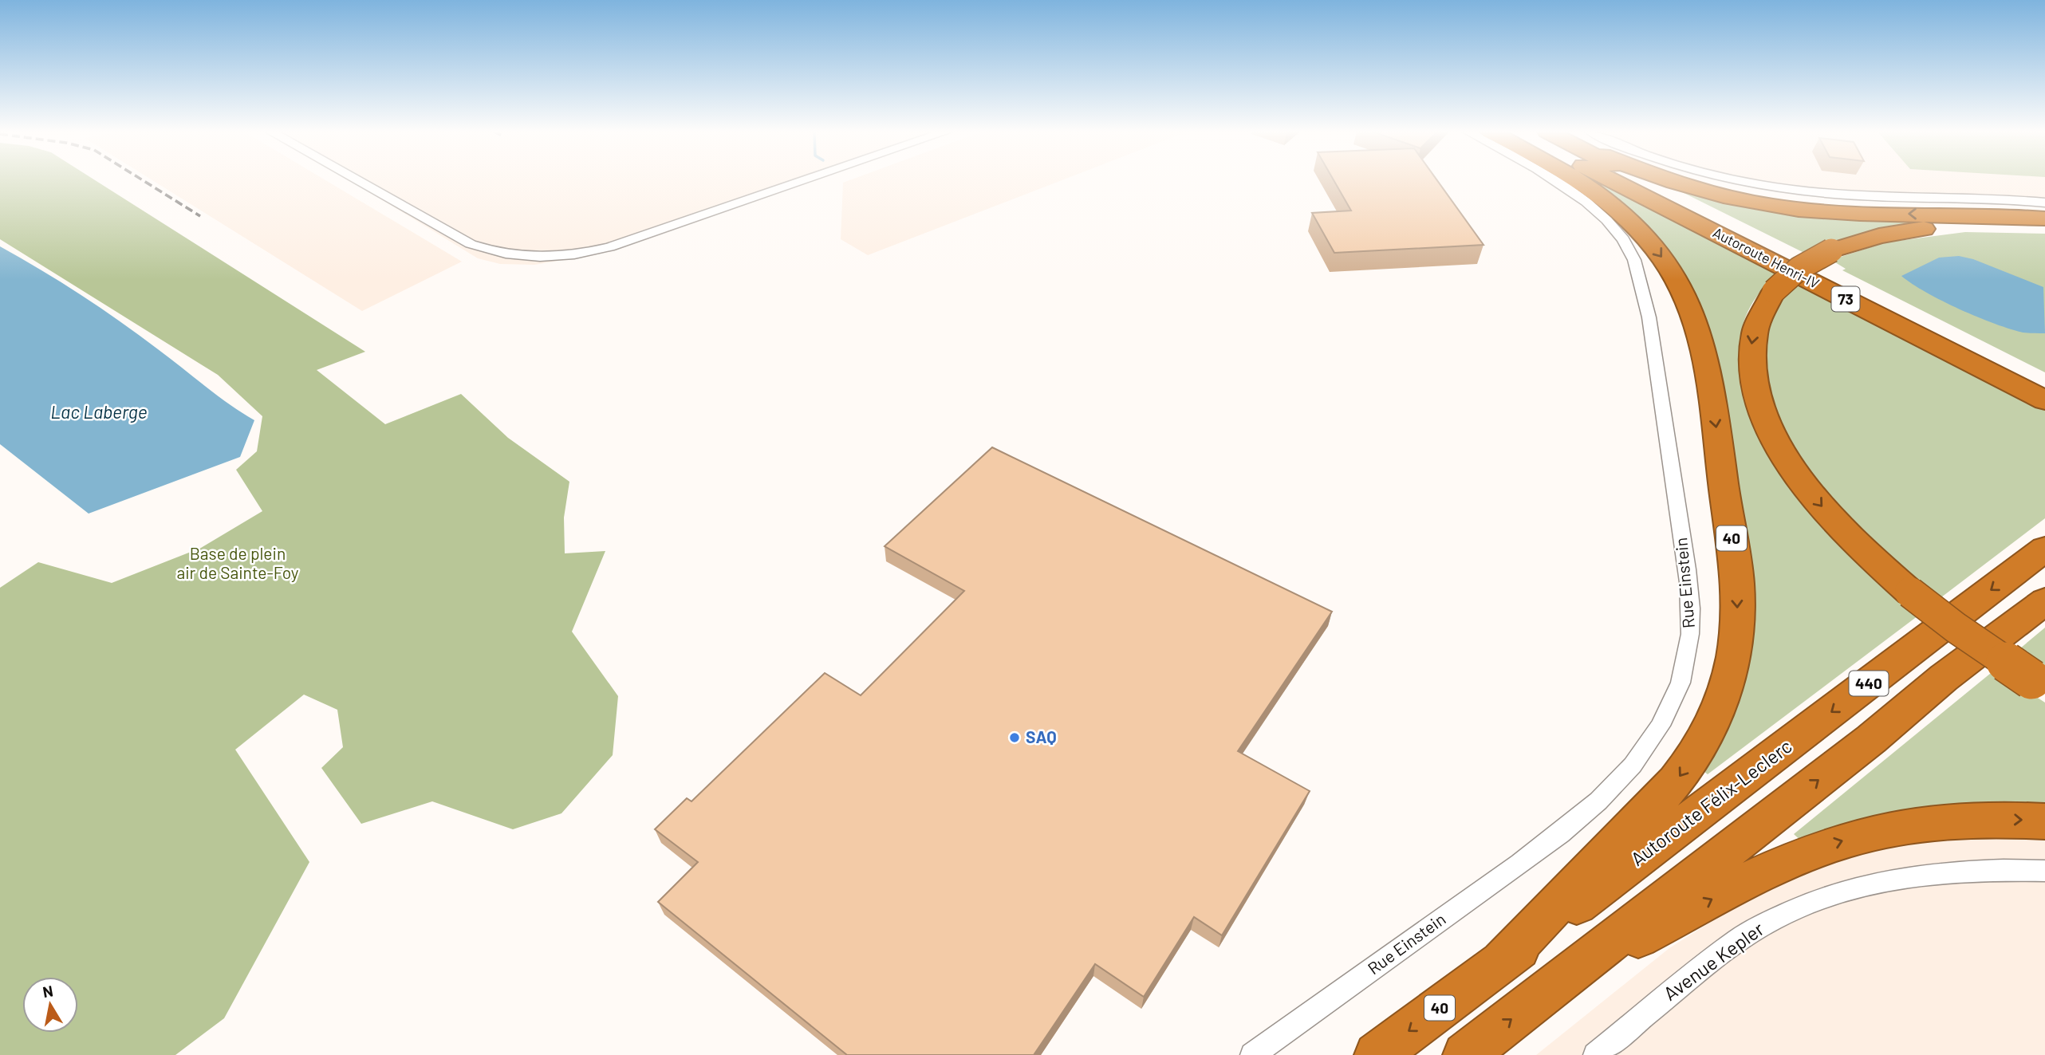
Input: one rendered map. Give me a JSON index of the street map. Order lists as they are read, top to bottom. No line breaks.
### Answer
{"streets":{"highway":["Autoroute Henri-IV","73","40","440","Autoroute Félix-Leclerc"],"street":["Rue Einstein","Avenue Kepler"]},"crossings":[["40","Autoroute Félix-Leclerc"]],"water":["Lac Laberge"],"parks":["Base de plein air de Sainte-Foy"],"places":["SAQ"],"north":"top"}
